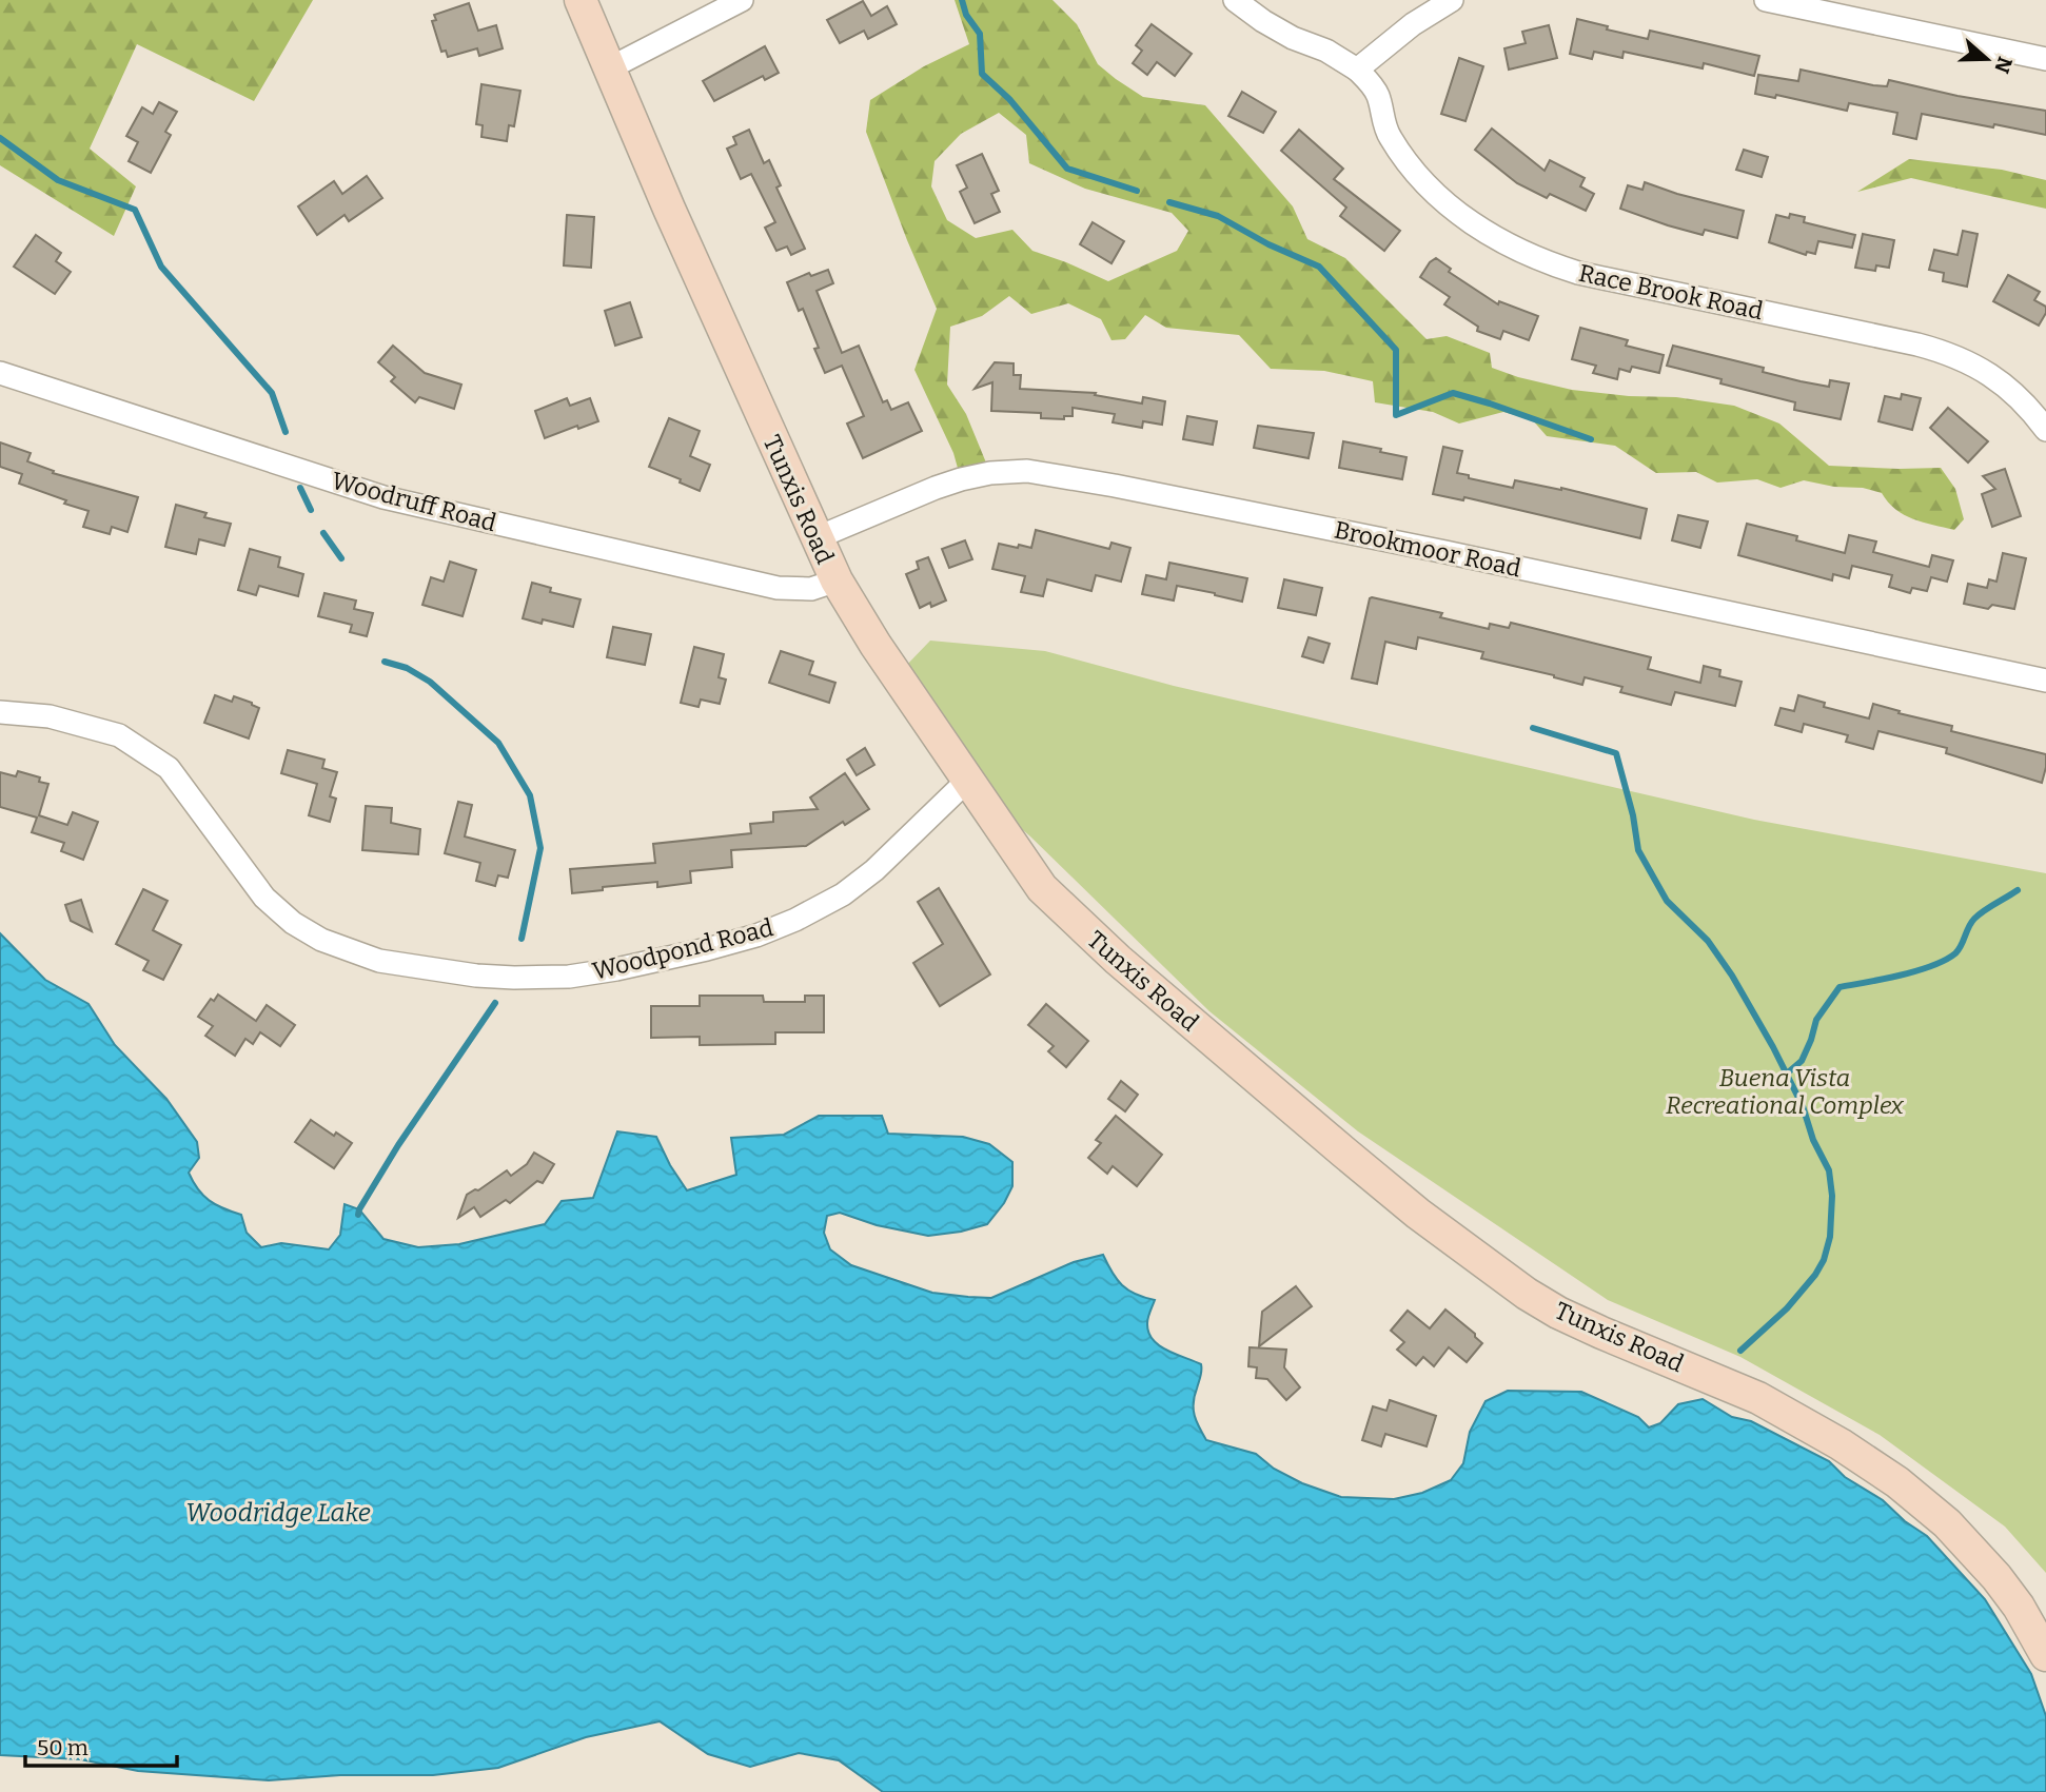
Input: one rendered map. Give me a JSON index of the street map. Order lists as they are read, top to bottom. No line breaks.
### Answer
{"streets":{"street":["Race Brook Road","Tunxis Road","Woodruff Road","Brookmoor Road","Woodpond Road"]},"crossings":[["Tunxis Road","Woodruff Road"],["Tunxis Road","Brookmoor Road"],["Tunxis Road","Woodpond Road"]],"water":["Woodridge Lake"],"parks":["Buena Vista Recreational Complex"],"scale_bar":"50 m","north":"right"}
